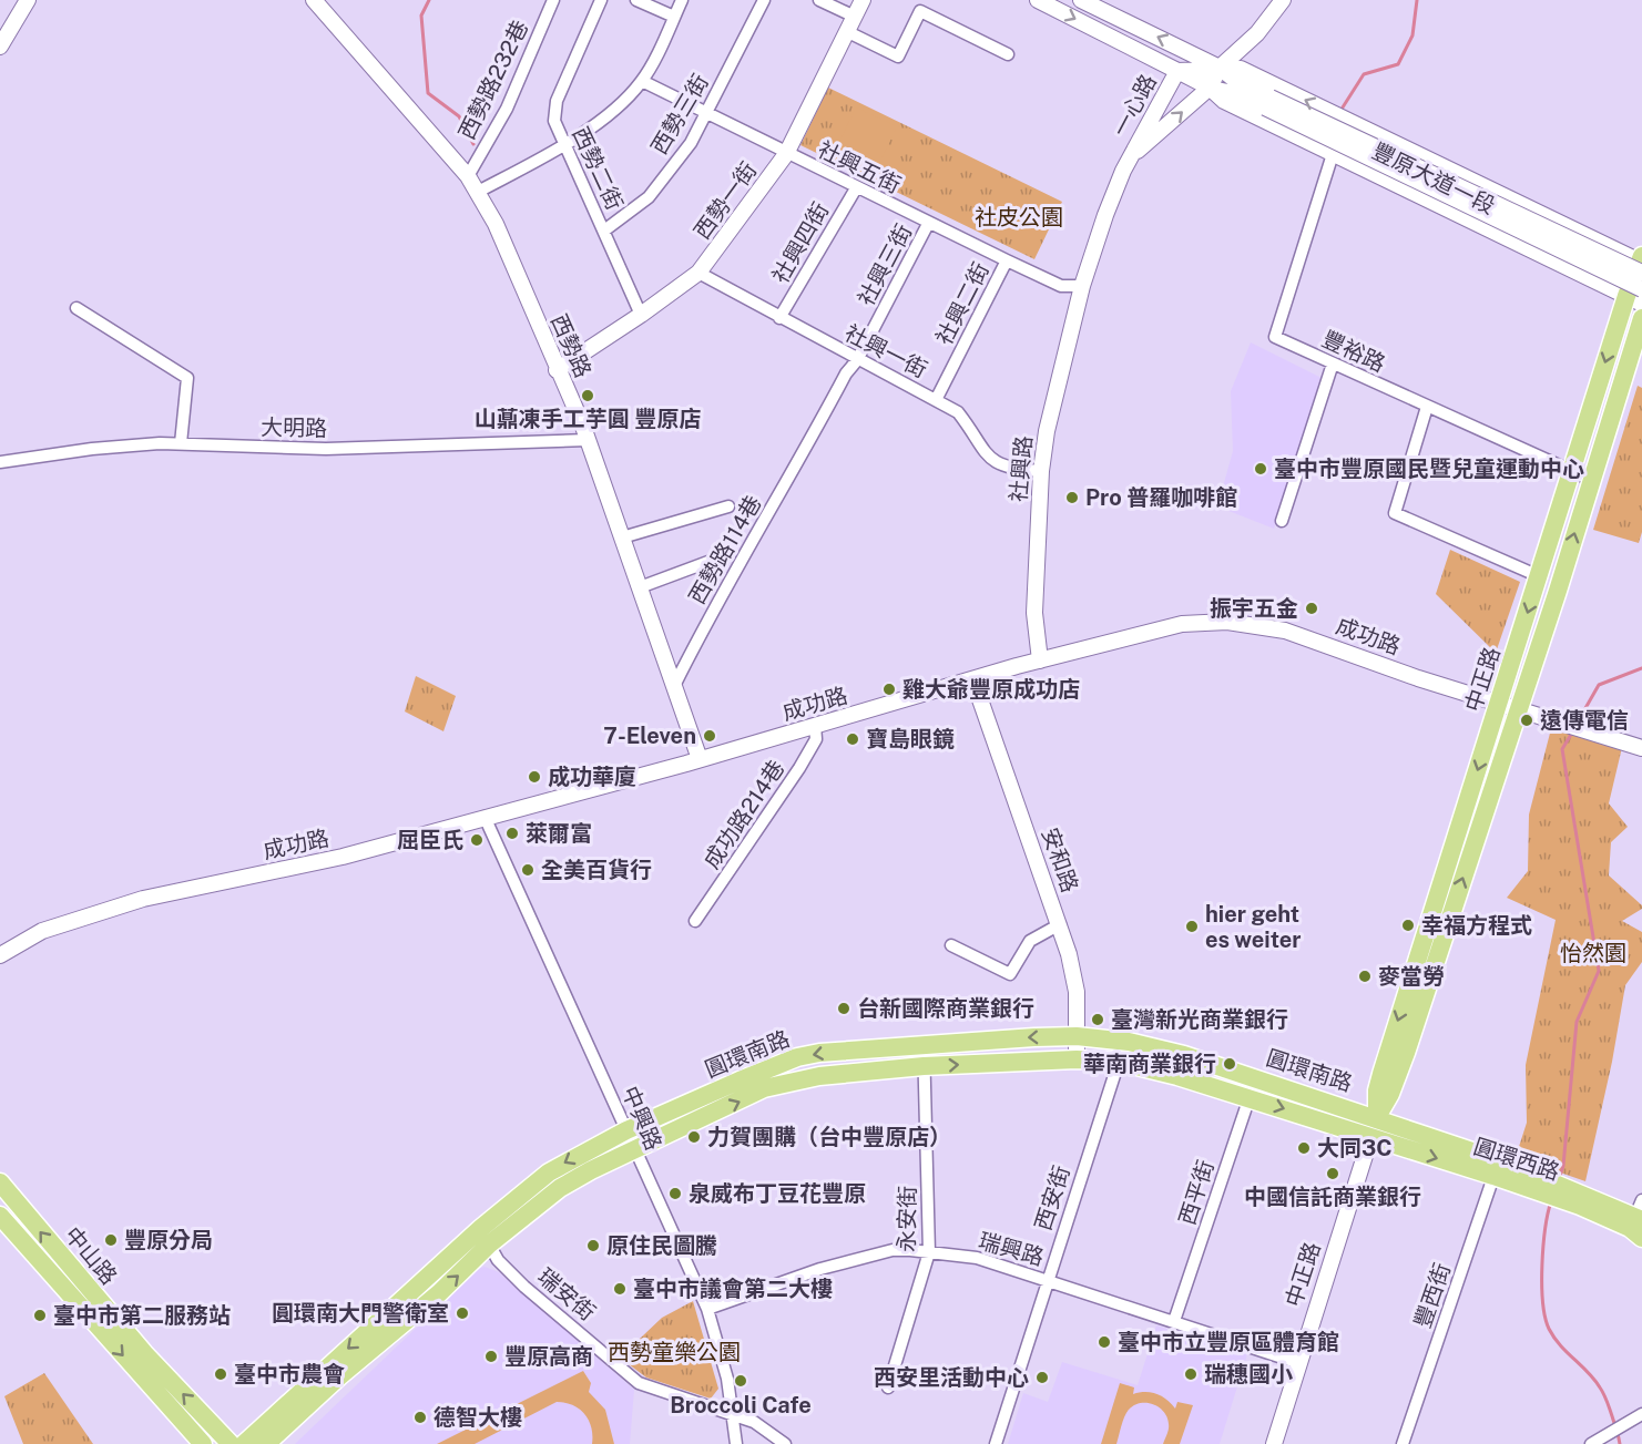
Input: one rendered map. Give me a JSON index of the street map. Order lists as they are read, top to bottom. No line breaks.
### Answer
{"streets":{"main road":["中正路","圓環南路","圓環西路","中山路"],"street":["西勢路232巷","一心路","西勢三街","社興五街","西勢二街","豐原大道一段","西勢一街","社興四街","社興三街","社興二街","西勢路","社興一街","豐裕路","大明路","社興路","西勢路114巷","成功路","成功路214巷","安和路","中興路","西平街","西安街","永安街","瑞興路","瑞安街","豐西街"]},"crossings":[["西勢路232巷","西勢路"],["一心路","社興五街"],["一心路","豐原大道一段"],["一心路","社興路"],["西勢三街","社興五街"],["西勢三街","西勢二街"],["社興五街","西勢一街"],["社興五街","社興四街"],["社興五街","社興三街"],["社興五街","社興二街"],["社興五街","社興路"],["西勢二街","西勢一街"],["豐原大道一段","豐裕路"],["豐原大道一段","中正路"],["西勢一街","西勢路"],["西勢一街","社興一街"],["社興四街","社興一街"],["社興三街","社興一街"],["社興三街","西勢路114巷"],["社興二街","社興一街"],["西勢路","大明路"],["西勢路","西勢路114巷"],["西勢路","成功路"],["社興一街","社興路"],["豐裕路","中正路"],["社興路","成功路"],["成功路","中正路"],["成功路","成功路214巷"],["成功路","安和路"],["成功路","中興路"],["中正路","圓環南路"],["中正路","圓環西路"],["中正路","瑞興路"],["安和路","圓環南路"],["圓環南路","中興路"],["圓環南路","圓環西路"],["圓環南路","西平街"],["圓環南路","西安街"],["圓環南路","永安街"],["圓環南路","瑞安街"],["中興路","瑞興路"],["中興路","瑞安街"],["圓環西路","豐西街"],["西平街","瑞興路"],["西安街","瑞興路"],["永安街","瑞興路"]],"parks":["社皮公園","怡然園","西勢童樂公園"],"places":["山薡凍手工芋圓 豐原店","臺中市豐原國民暨兒童運動中心","Pro 普羅咖啡館","振宇五金","雞大爺豐原成功店","遠傳電信","7-Eleven","寶島眼鏡","成功華廈","萊爾富","屈臣氏","全美百貨行","幸福方程式","hier geht es weiter","麥當勞","台新國際商業銀行","臺灣新光商業銀行","華南商業銀行","力賀團購（台中豐原店）","大同3C","中國信託商業銀行","泉威布丁豆花豐原","豐原分局","原住民圖騰","臺中市議會第二大樓","圓環南大門警衛室","臺中市第二服務站","臺中市立豐原區體育館","豐原高商","臺中市農會","瑞穗國小","西安里活動中心","Broccoli Cafe","德智大樓"]}
